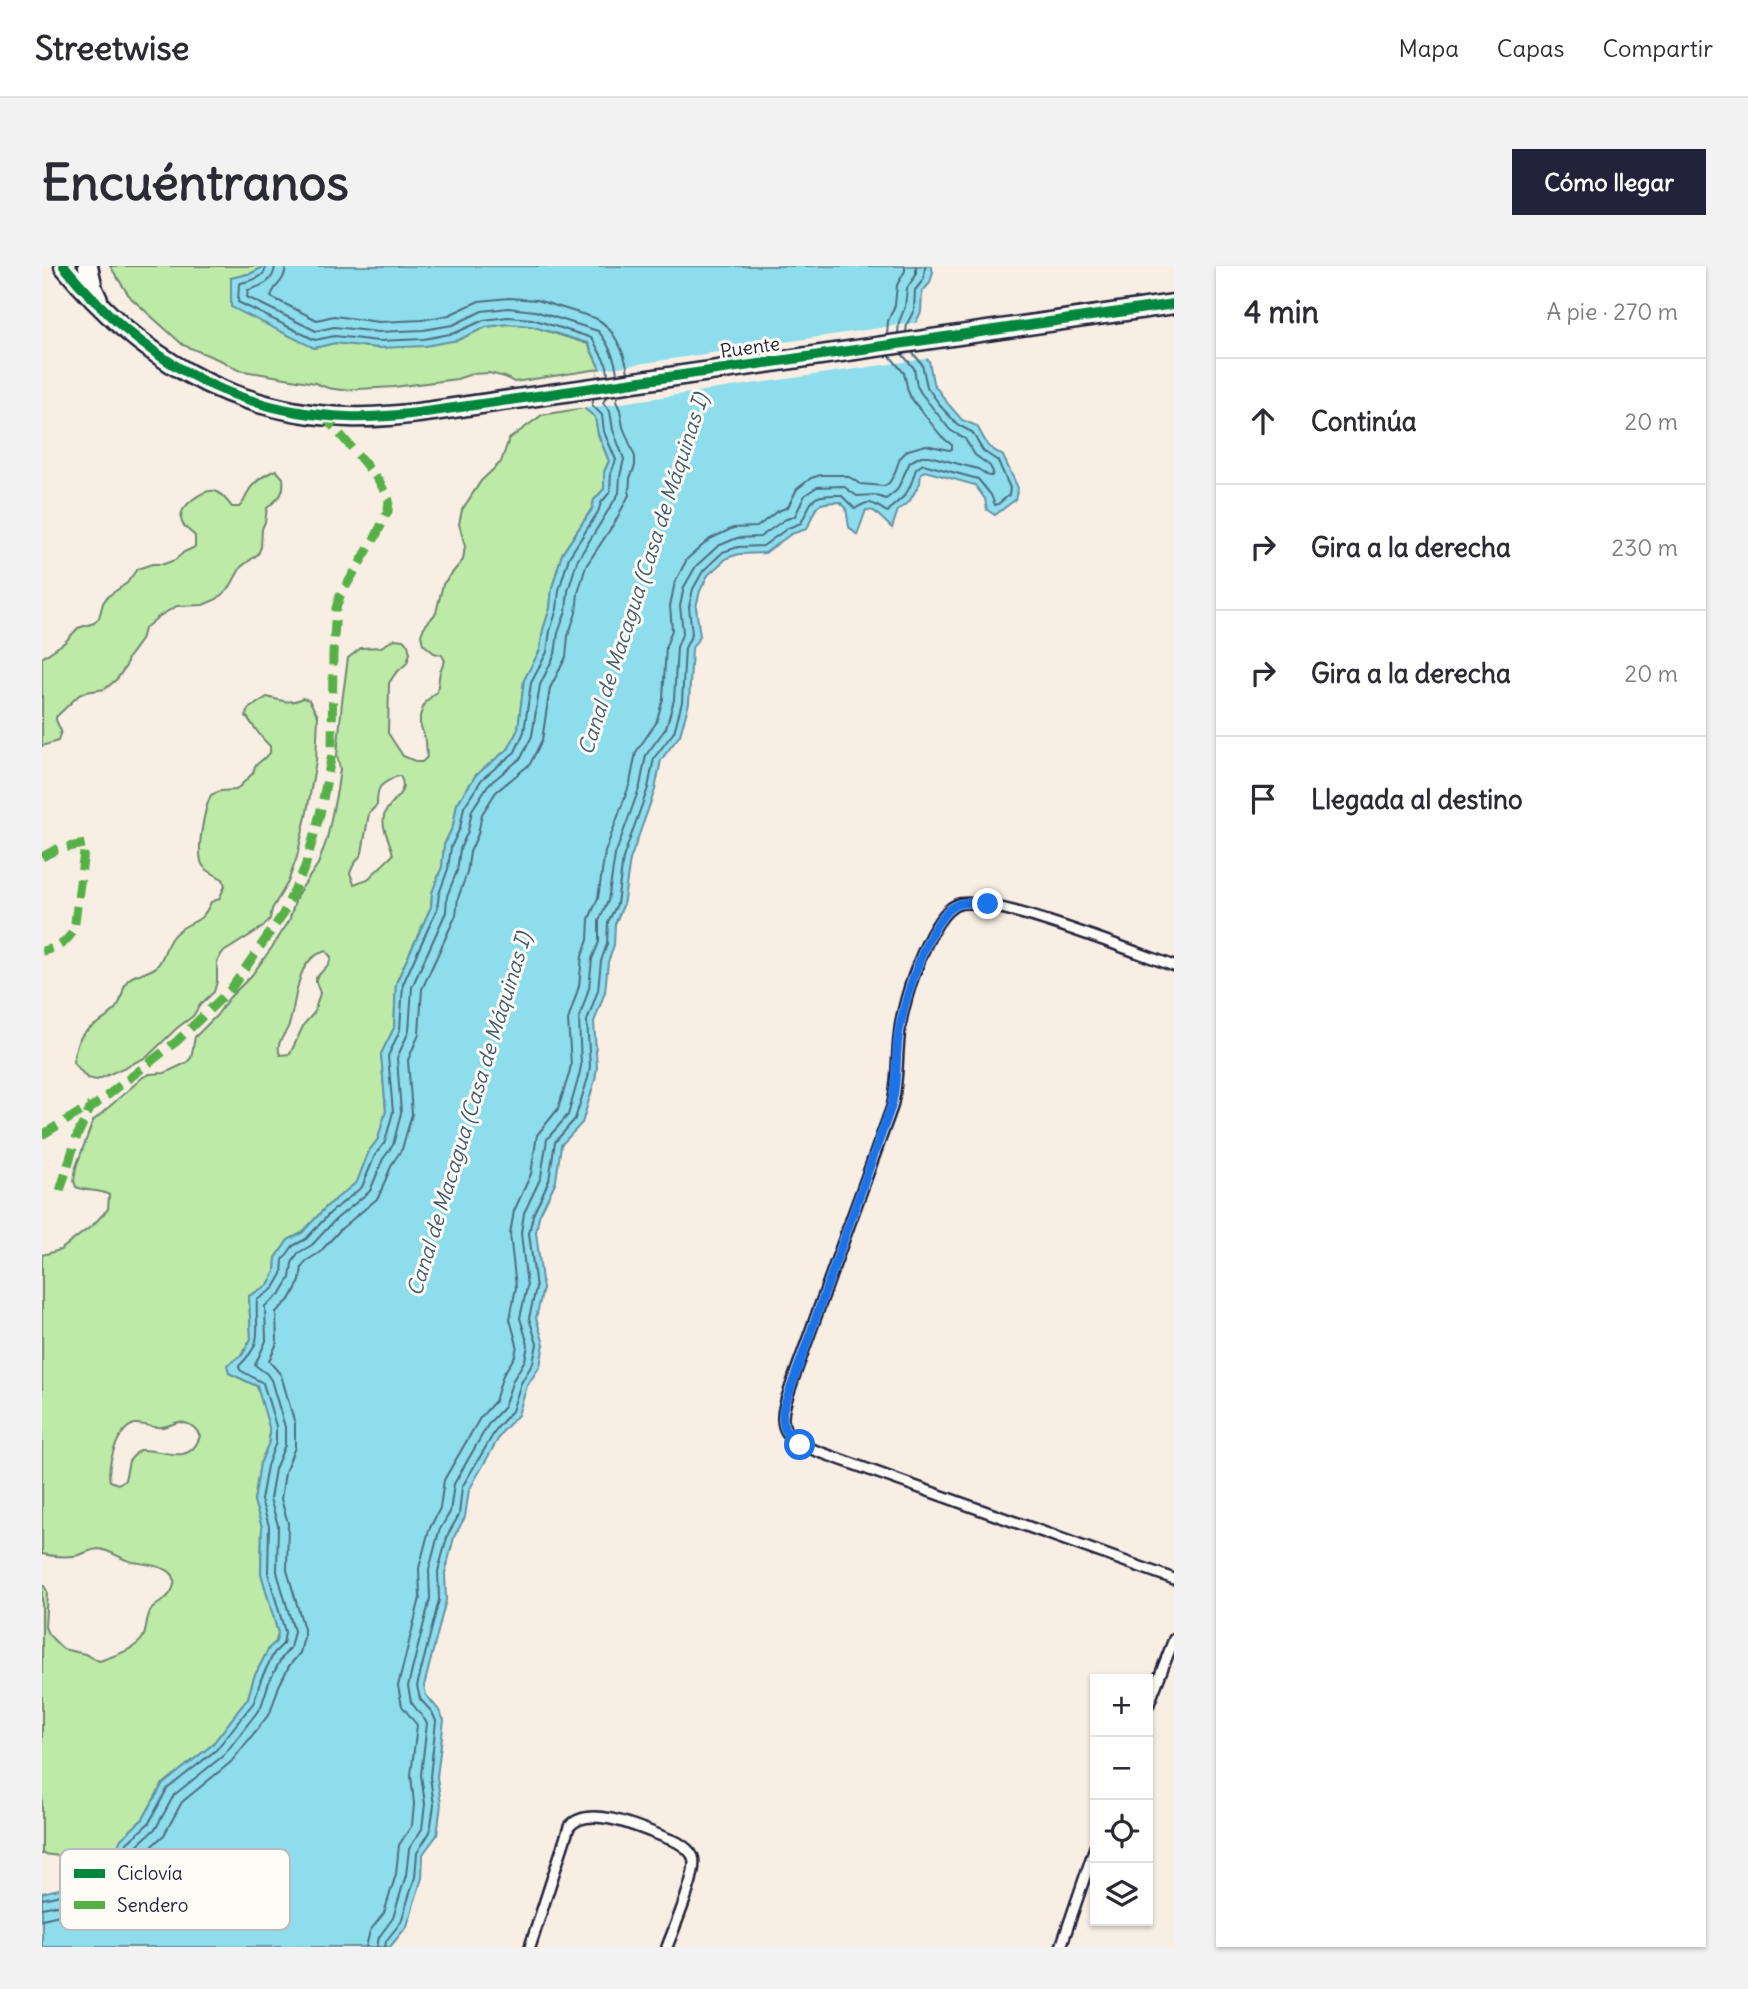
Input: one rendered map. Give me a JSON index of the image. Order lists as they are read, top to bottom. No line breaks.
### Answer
{"streets":{"street":["Puente"]},"water":["Canal de Macagua (Casa de Máquinas I)"],"legend":["Ciclovía","Sendero"],"page":{"header":"Streetwise","nav":["Mapa","Capas","Compartir"],"buttons":"Cómo llegar","title":"Encuéntranos","heading":["4 min","A pie · 270 m"],"list":[["Continúa","20 m"],["Gira a la derecha","230 m"],["Gira a la derecha","20 m"],"Llegada al destino"],"map_buttons":["+","−"]}}
